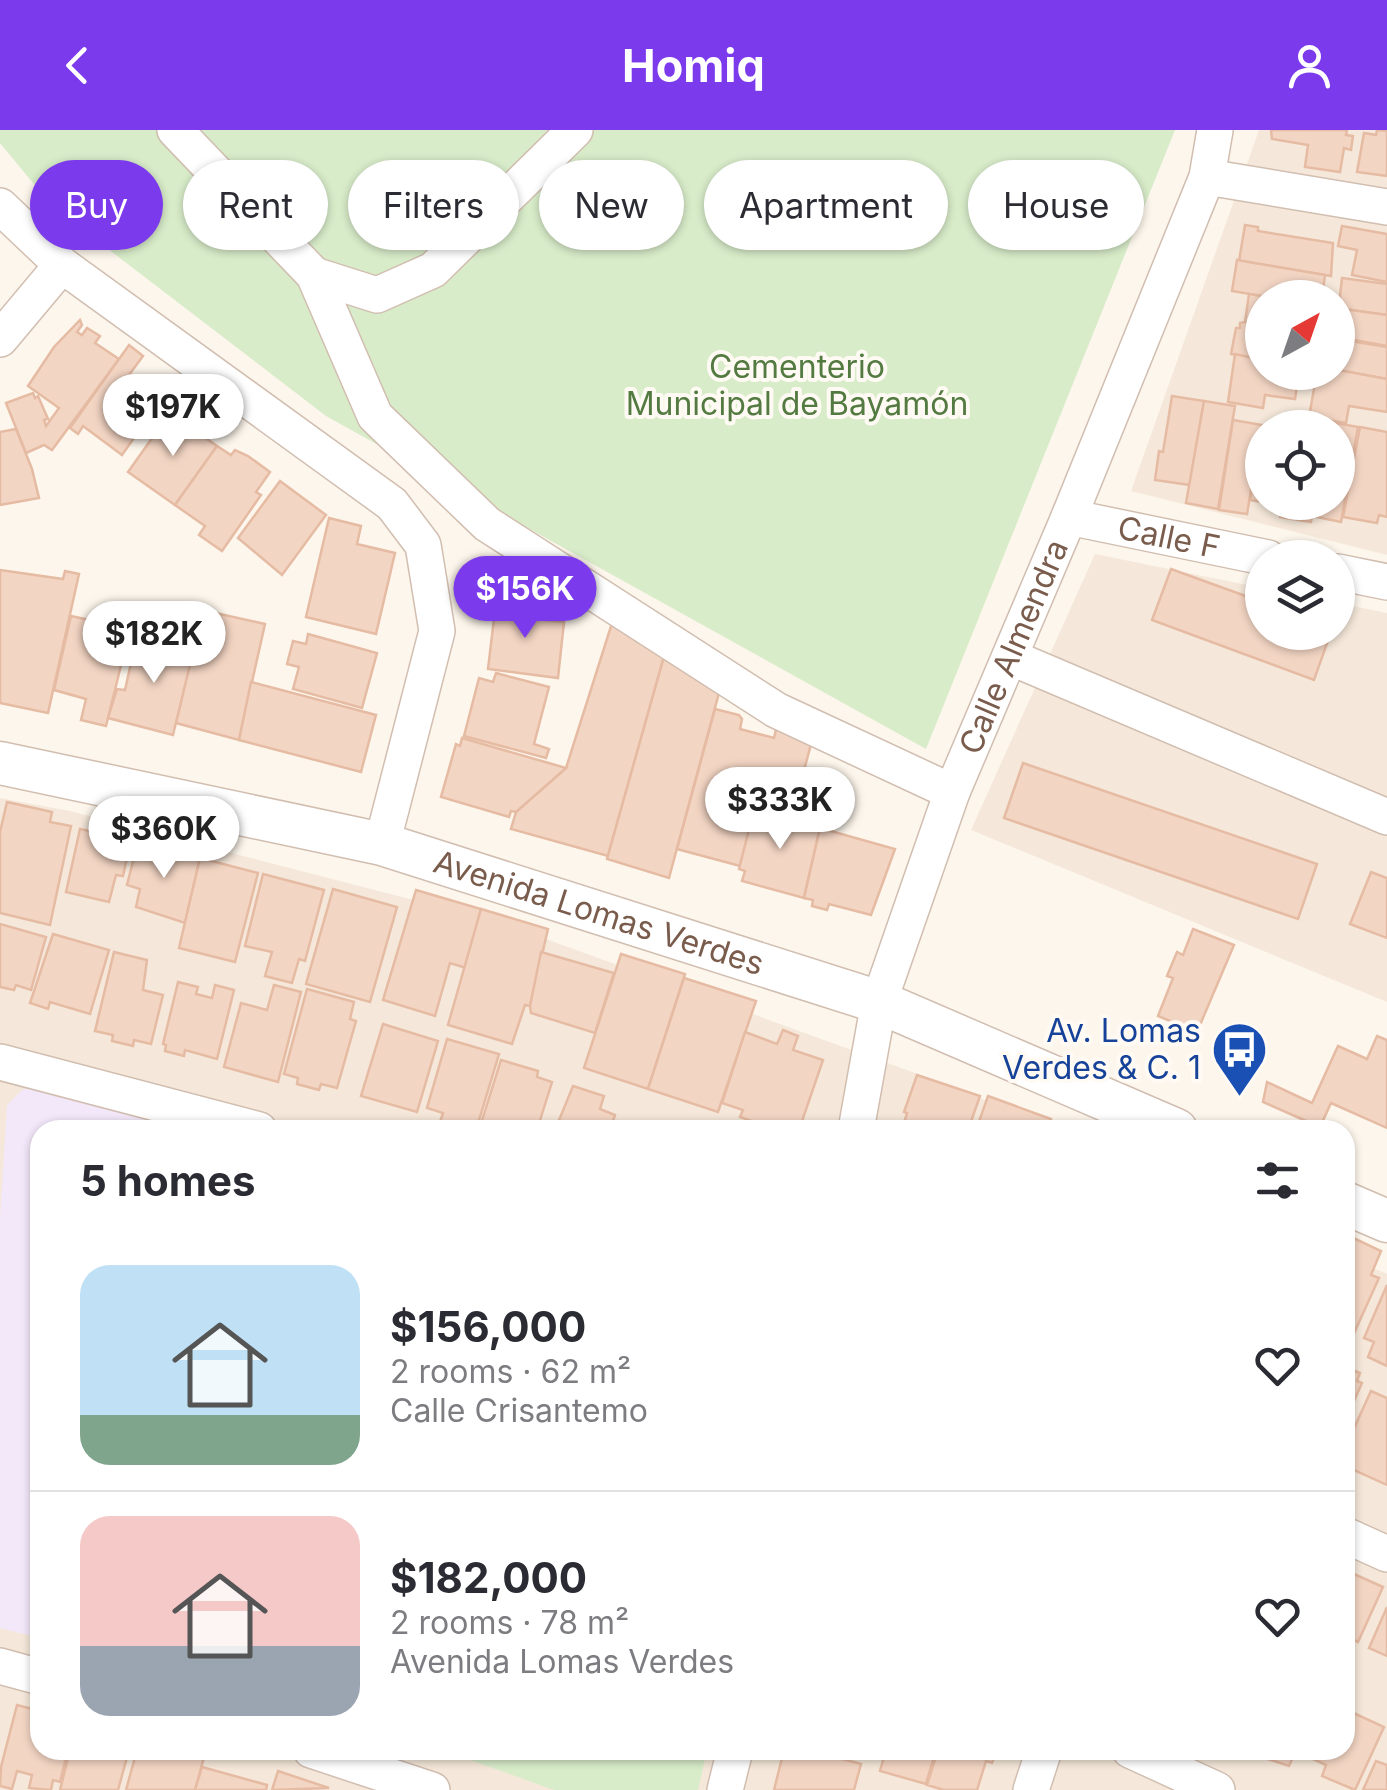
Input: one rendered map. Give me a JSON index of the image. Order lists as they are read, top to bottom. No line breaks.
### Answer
{"streets":{"street":["Calle F","Calle Almendra","Avenida Lomas Verdes"]},"crossings":[["Calle F","Calle Almendra"],["Calle Almendra","Avenida Lomas Verdes"]],"parks":["Cementerio Municipal de Bayamón"],"places":{"bus stop":["Av. Lomas Verdes & C. 1"]},"north":"top right","page":{"header":"Homiq","chip":["Buy","Rent","Filters","New","Apartment","House"],"price":["$197K","$156K","$182K","$333K","$360K"],"heading":"5 homes","list":[{"name":"$156,000","note":"2 rooms · 62 m² · Calle Crisantemo"},{"name":"$182,000","note":"2 rooms · 78 m² · Avenida Lomas Verdes"}]}}
